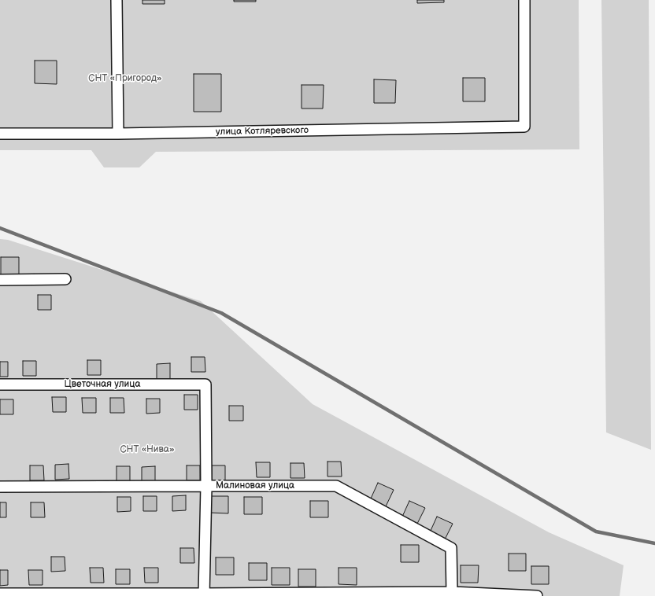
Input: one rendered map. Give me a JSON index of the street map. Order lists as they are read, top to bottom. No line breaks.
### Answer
{"streets":{"street":["улица Котляревского","Цветочная улица","Малиновая улица"]},"crossings":[["Цветочная улица","Малиновая улица"]],"parks":["СНТ «Пригород»","СНТ «Нива»"]}
